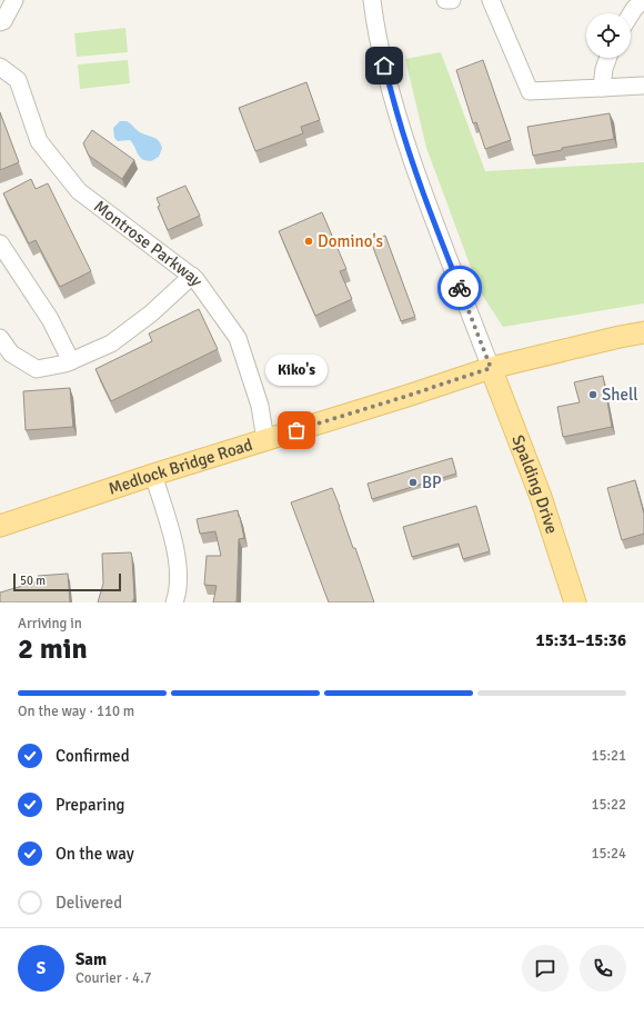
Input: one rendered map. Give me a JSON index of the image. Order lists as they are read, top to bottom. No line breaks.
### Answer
{"streets":{"main road":["Medlock Bridge Road","Spalding Drive"],"street":["Montrose Parkway"]},"crossings":[["Montrose Parkway","Medlock Bridge Road"],["Medlock Bridge Road","Spalding Drive"]],"places":["Domino's","Shell","Kiko's","BP"],"scale_bar":"50 m","page":{"bubble":"Kiko's","scale":"50 m","heading":["2 min","Arriving in","15:31–15:36"],"panel":["Sam","Courier · 4.7"],"bar":"On the way · 110 m","list":[["Confirmed","15:21"],["Preparing","15:22"],["On the way","15:24"],"Delivered"],"round":"S"}}
